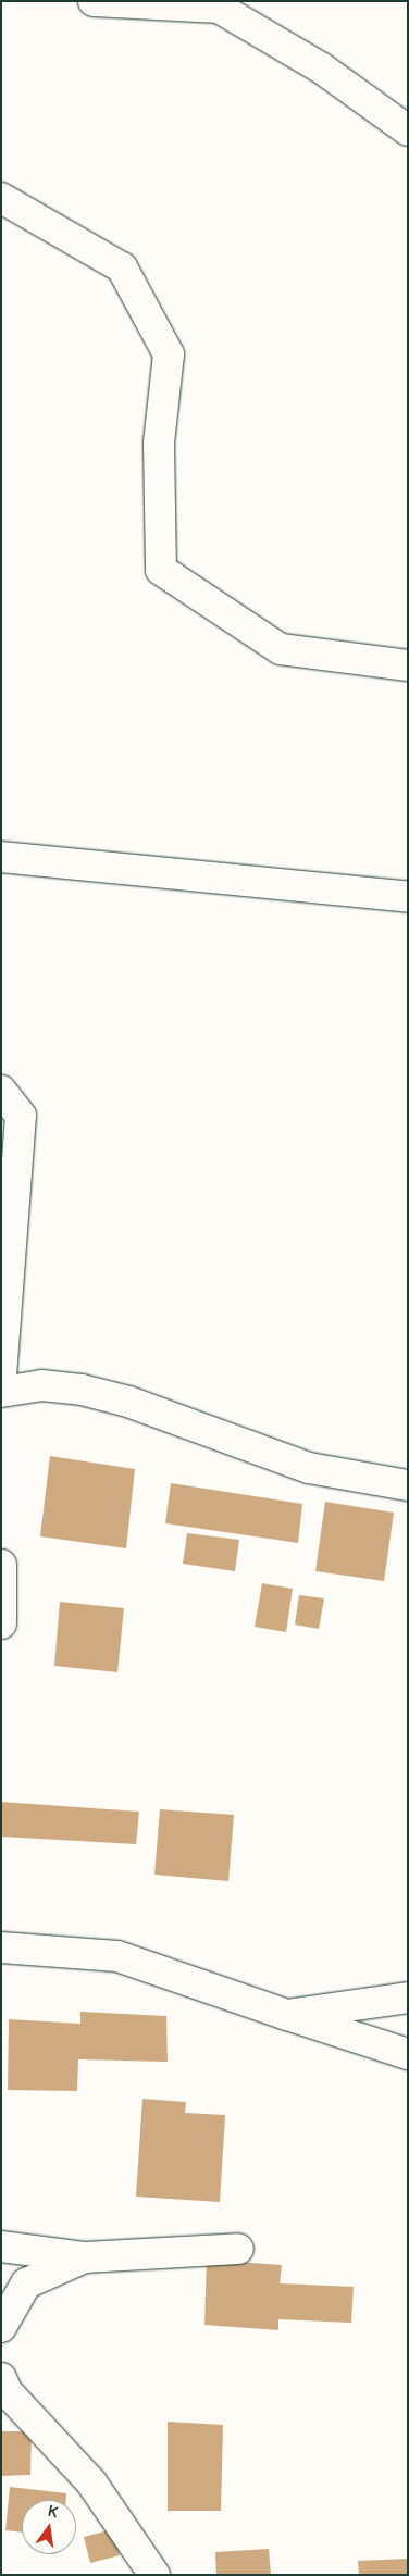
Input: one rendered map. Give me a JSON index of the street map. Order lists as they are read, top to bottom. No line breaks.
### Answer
{"north":"top"}
